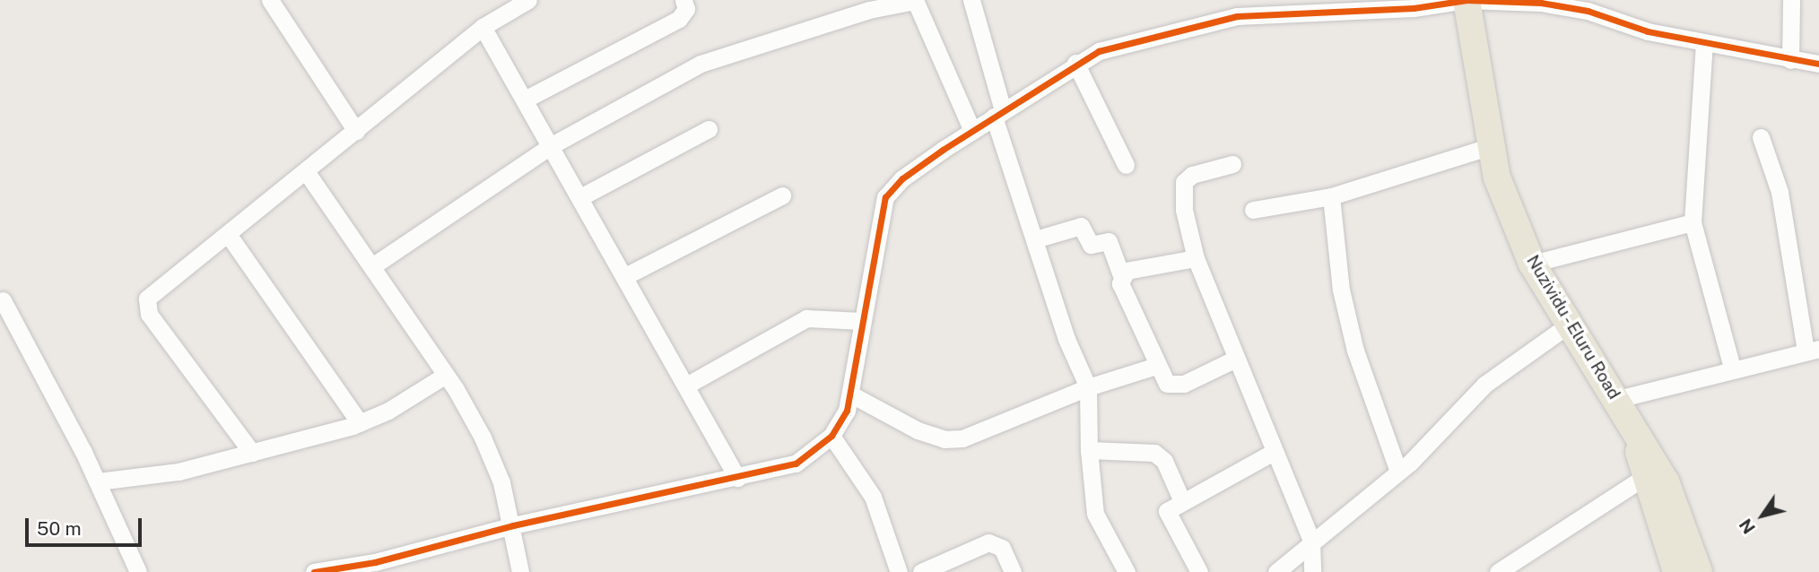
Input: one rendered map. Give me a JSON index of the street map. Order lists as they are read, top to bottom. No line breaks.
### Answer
{"streets":{"main road":["Nuzividu - Eluru Road"]},"scale_bar":"50 m","north":"bottom left"}
